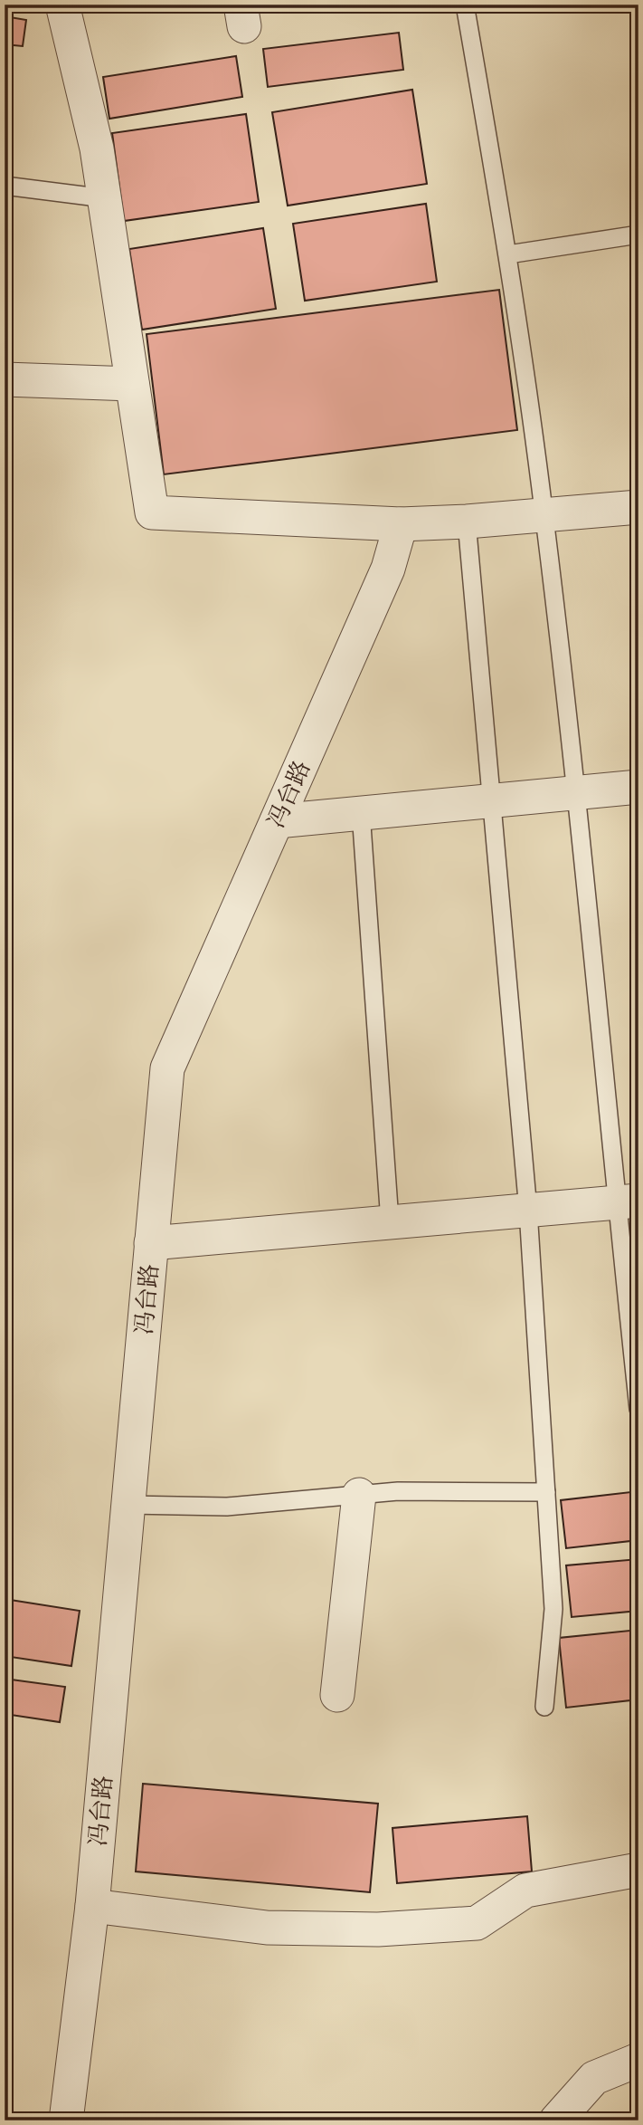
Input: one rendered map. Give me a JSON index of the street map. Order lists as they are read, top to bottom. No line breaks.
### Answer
{"streets":{"street":["冯台路"]}}
